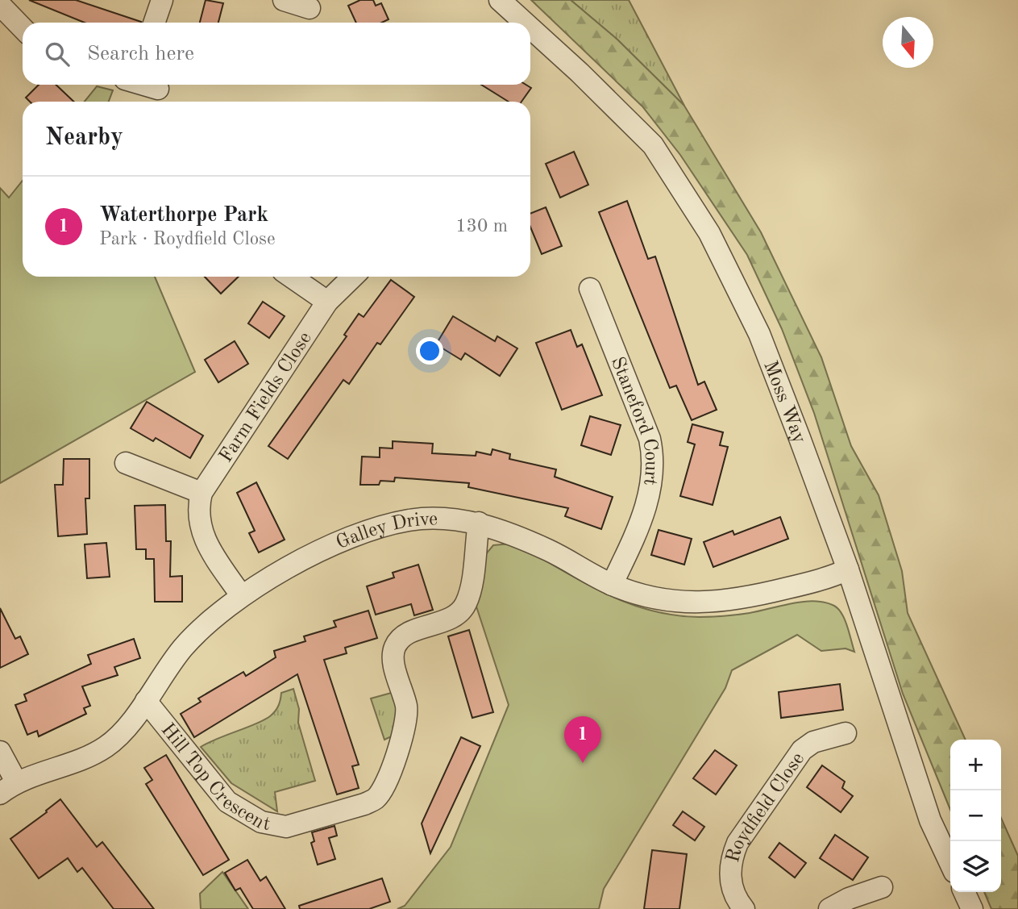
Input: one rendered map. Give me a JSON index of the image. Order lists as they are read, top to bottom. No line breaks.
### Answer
{"streets":{"street":["Farm Fields Close","Moss Way","Staneford Court","Galley Drive","Hill Top Crescent","Roydfield Close"]},"crossings":[["Farm Fields Close","Galley Drive"],["Moss Way","Galley Drive"],["Staneford Court","Galley Drive"],["Galley Drive","Hill Top Crescent"]],"north":"bottom","page":{"search":"Search here","heading":"Nearby","list":[{"mark":"1","name":"Waterthorpe Park","note":"Park · Roydfield Close","value":"130 m"}],"pins":"1","map_buttons":["+","−"]}}
